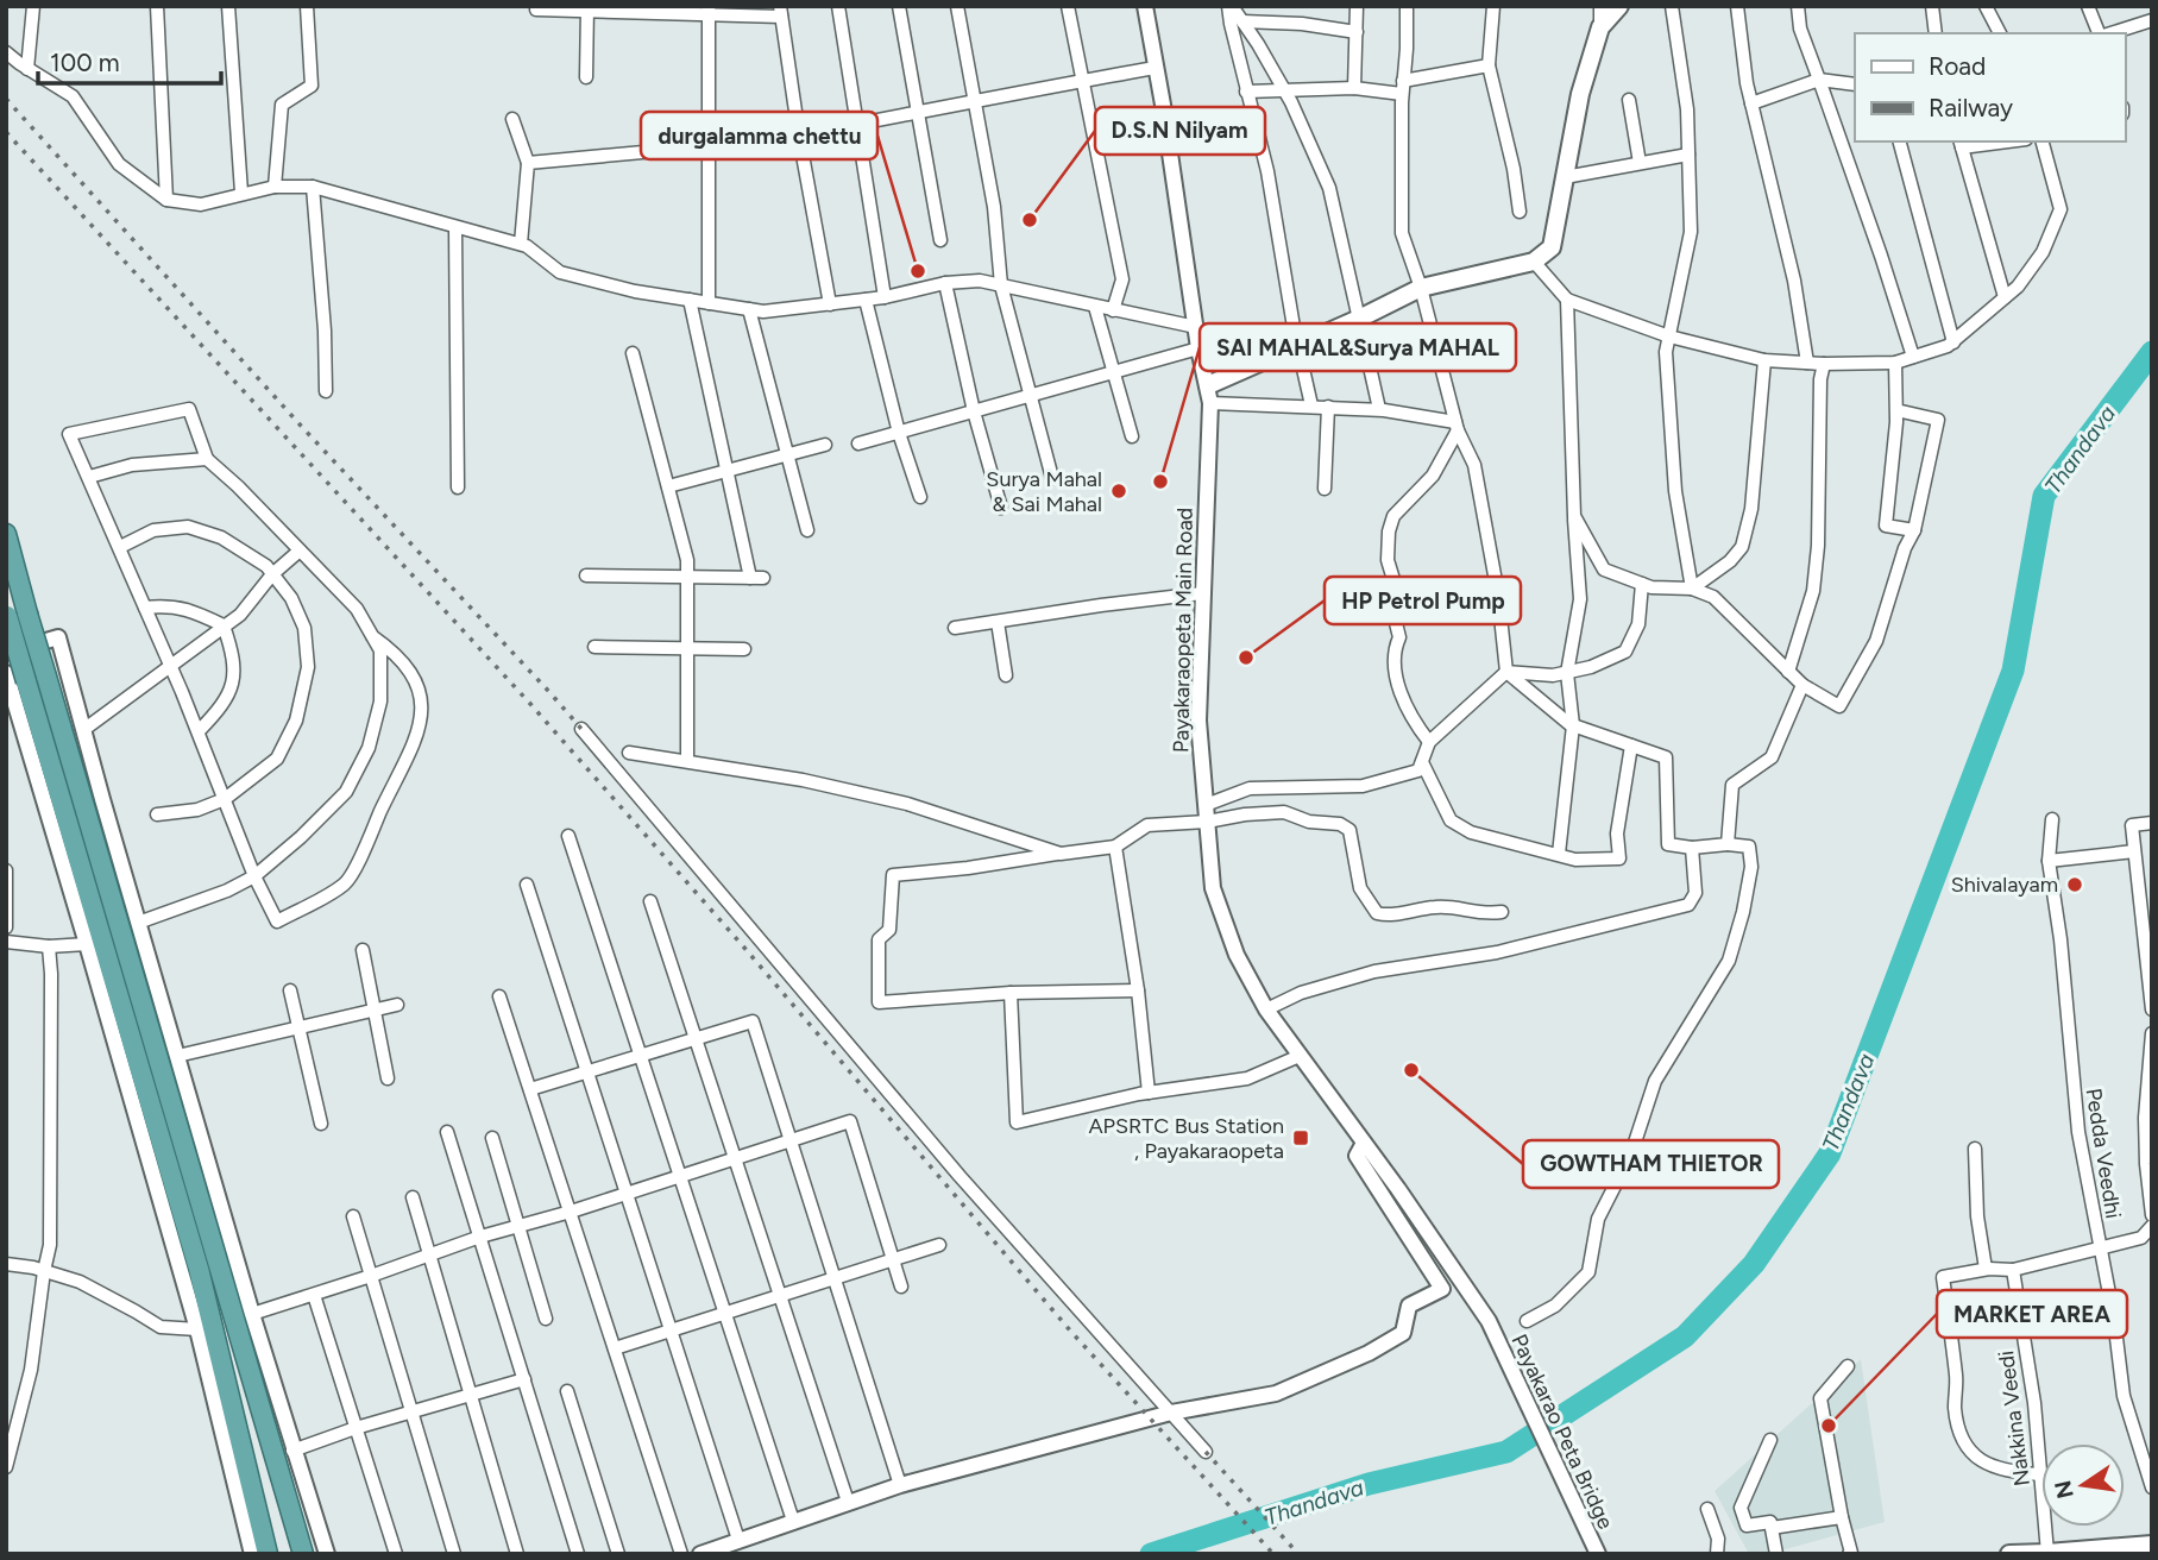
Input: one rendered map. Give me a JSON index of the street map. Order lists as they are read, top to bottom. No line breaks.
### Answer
{"streets":{"street":["Payakaraopeta Main Road","Pedda Veedhi","Nakkina Veedi","Payakarao Peta Bridge"]},"crossings":[["Payakaraopeta Main Road","Payakarao Peta Bridge"]],"water":["Thandava"],"places":{"other":["D.S.N Nilyam","durgalamma chettu","SAI MAHAL&Surya MAHAL","Surya Mahal & Sai Mahal","HP Petrol Pump","Shivalayam","GOWTHAM THIETOR","MARKET AREA"],"transit":["APSRTC Bus Station , Payakaraopeta"]},"legend":["Road","Railway"],"scale_bar":"100 m","north":"left"}
